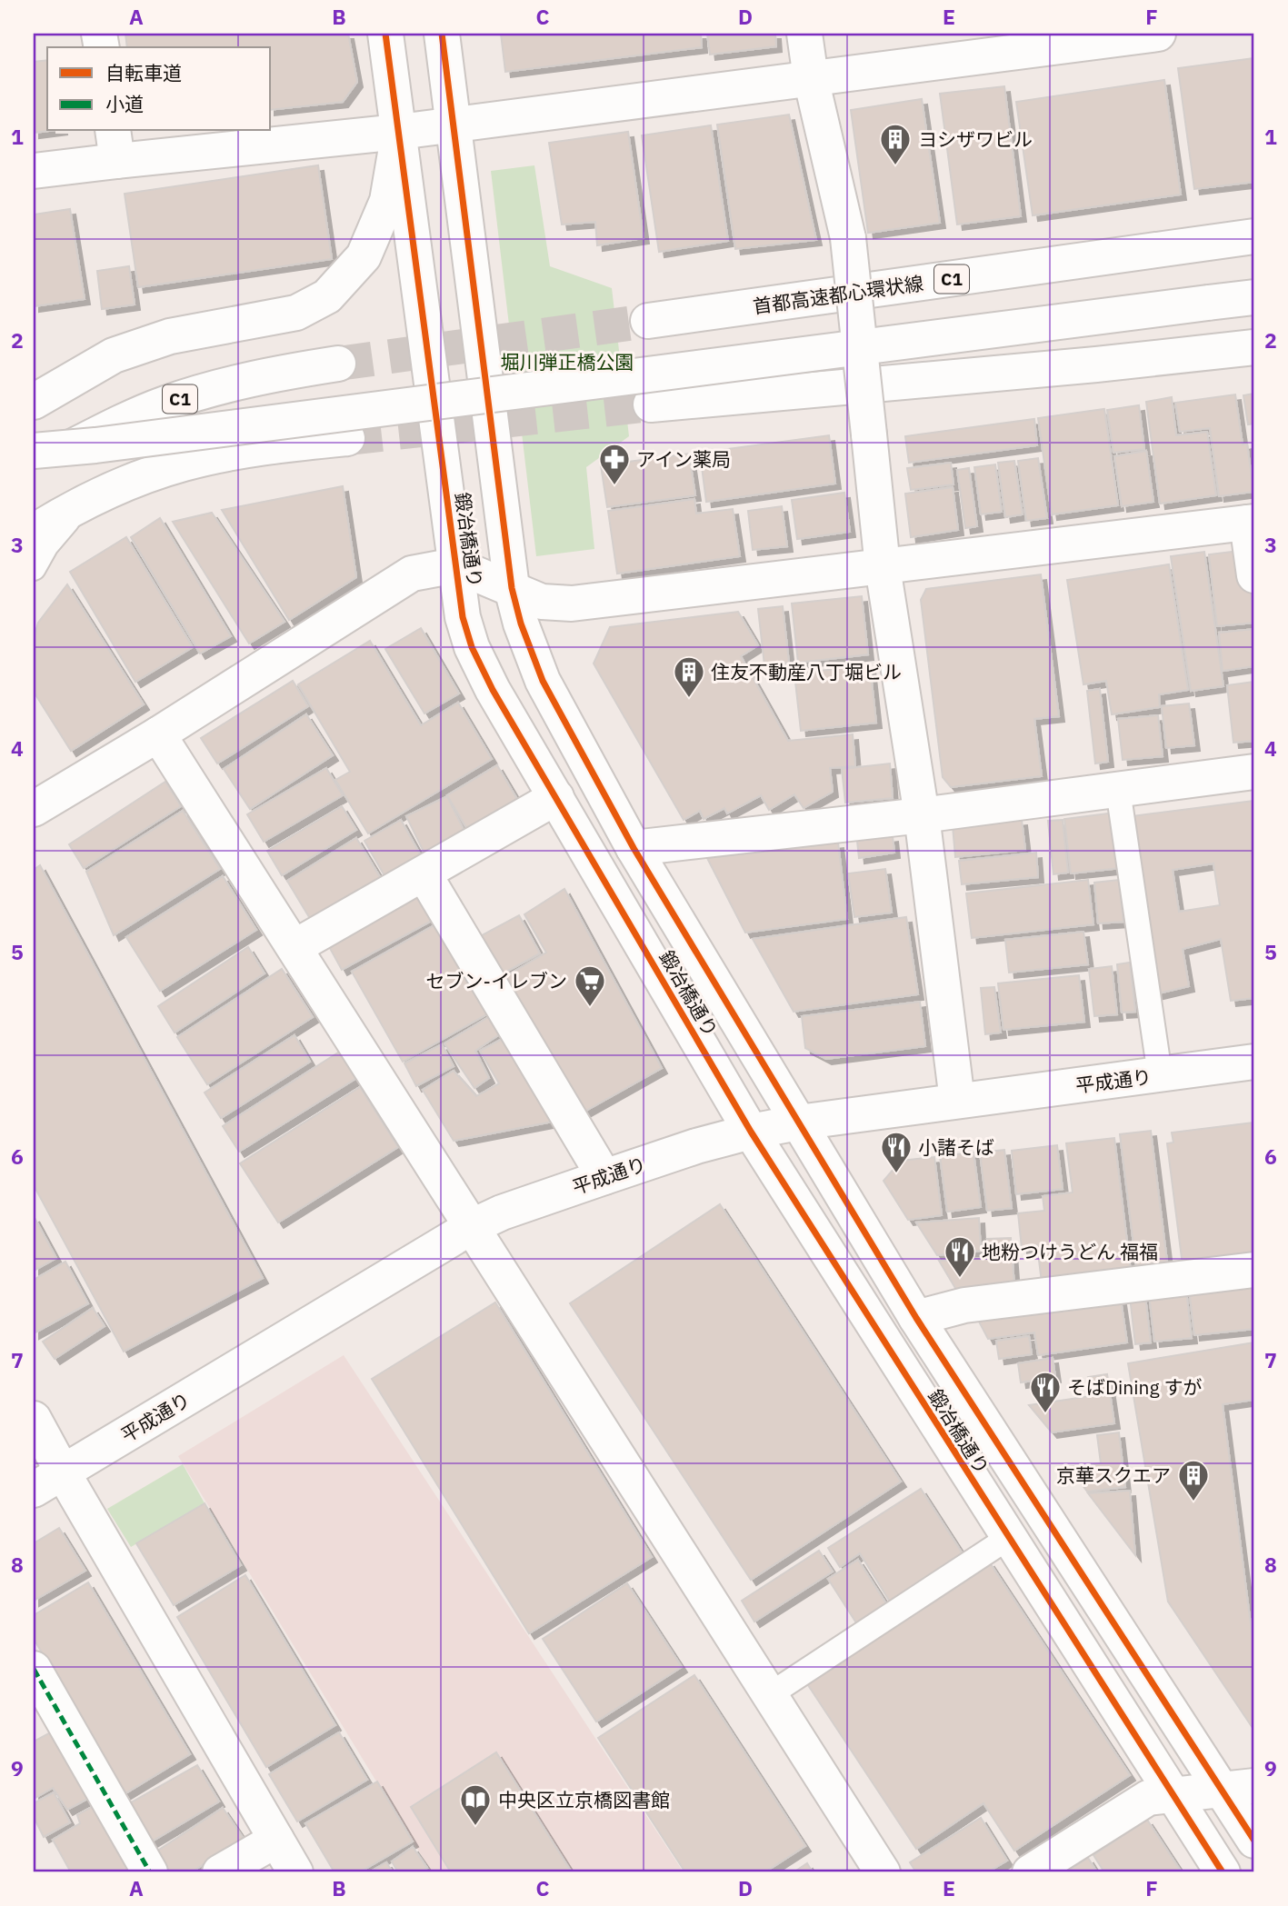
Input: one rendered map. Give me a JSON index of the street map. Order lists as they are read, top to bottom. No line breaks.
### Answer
{"streets":{"main road":["C1","首都高速都心環状線","鍛冶橋通り","平成通り"]},"crossings":[["鍛冶橋通り","平成通り"]],"parks":["堀川弾正橋公園"],"places":{"building":["ヨシザワビル","住友不動産八丁堀ビル","京華スクエア"],"pharmacy":["アイン薬局"],"supermarket":["セブン-イレブン"],"restaurant":["小諸そば","地粉つけうどん 福福","そばDining すが"],"library":["中央区立京橋図書館"]},"legend":["自転車道","小道"],"grid":{"columns":["A","B","C","D","E","F"],"rows":["1","2","3","4","5","6","7","8","9"]}}
